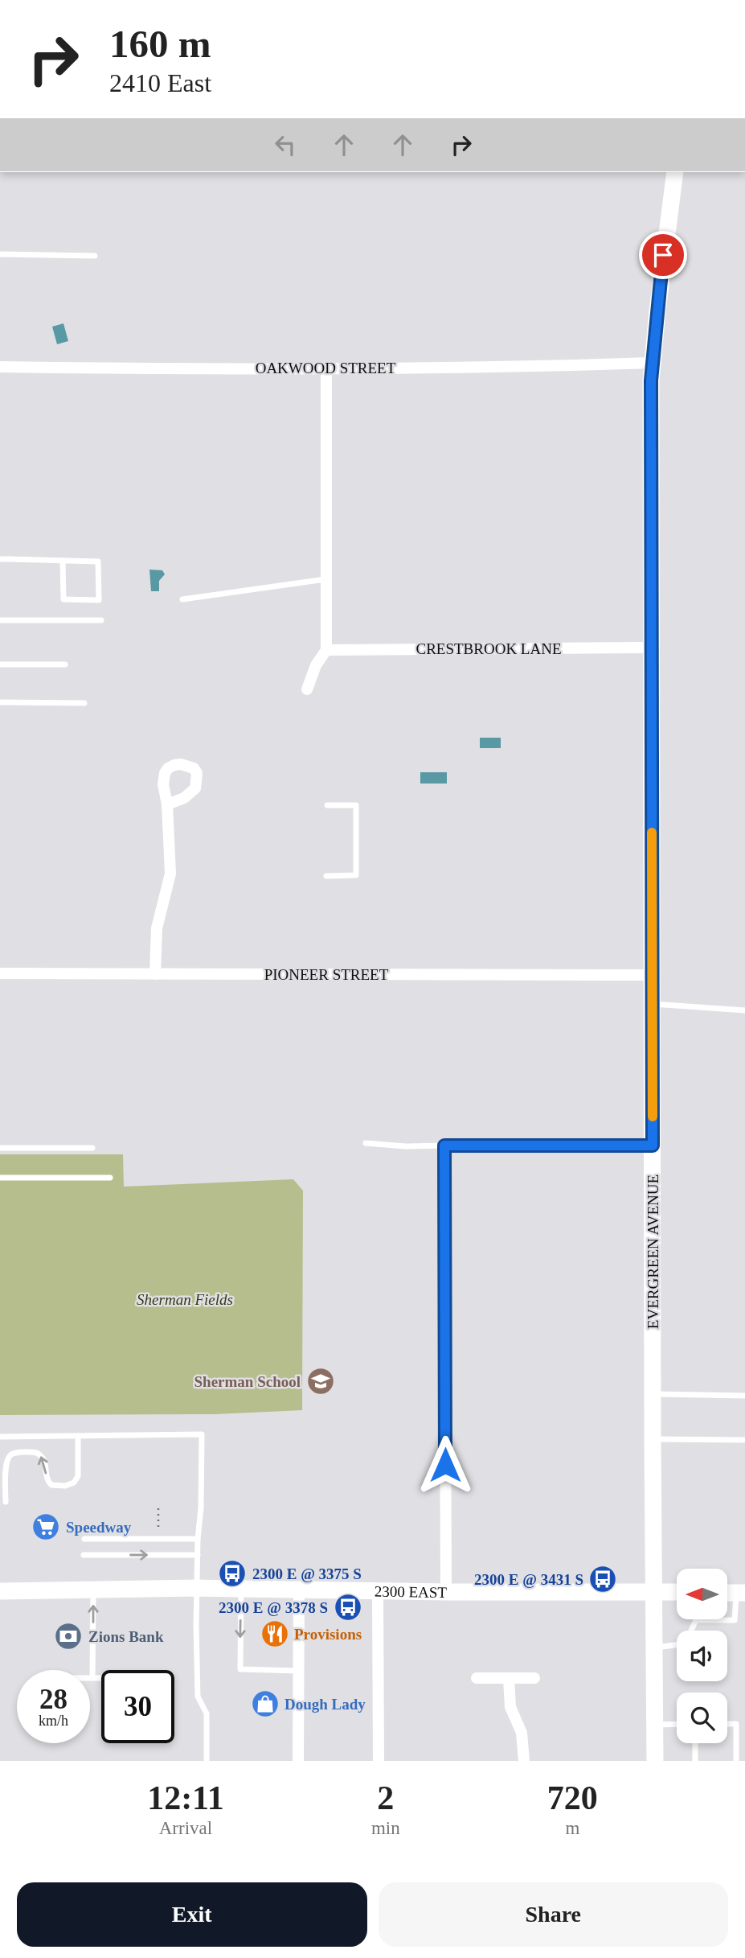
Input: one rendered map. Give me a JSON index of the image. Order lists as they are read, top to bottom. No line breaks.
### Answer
{"streets":{"street":["OAKWOOD STREET","CRESTBROOK LANE","PIONEER STREET","EVERGREEN AVENUE","2300 EAST"]},"crossings":[["OAKWOOD STREET","EVERGREEN AVENUE"],["CRESTBROOK LANE","EVERGREEN AVENUE"],["PIONEER STREET","EVERGREEN AVENUE"],["EVERGREEN AVENUE","2300 EAST"]],"parks":["Sherman Fields"],"places":{"school or university":["Sherman School"],"supermarket":["Speedway"],"bus stop":["2300 E @ 3375 S","2300 E @ 3431 S","2300 E @ 3378 S"],"restaurant":["Provisions"],"bank":["Zions Bank"],"shop":["Dough Lady"]},"north":"left","page":{"turn":["160 m","2410 East"],"speed":"28 km/h","limit":"30","eta":["12:11","Arrival","2","min","720","m"],"buttons":["Exit","Share"]}}
